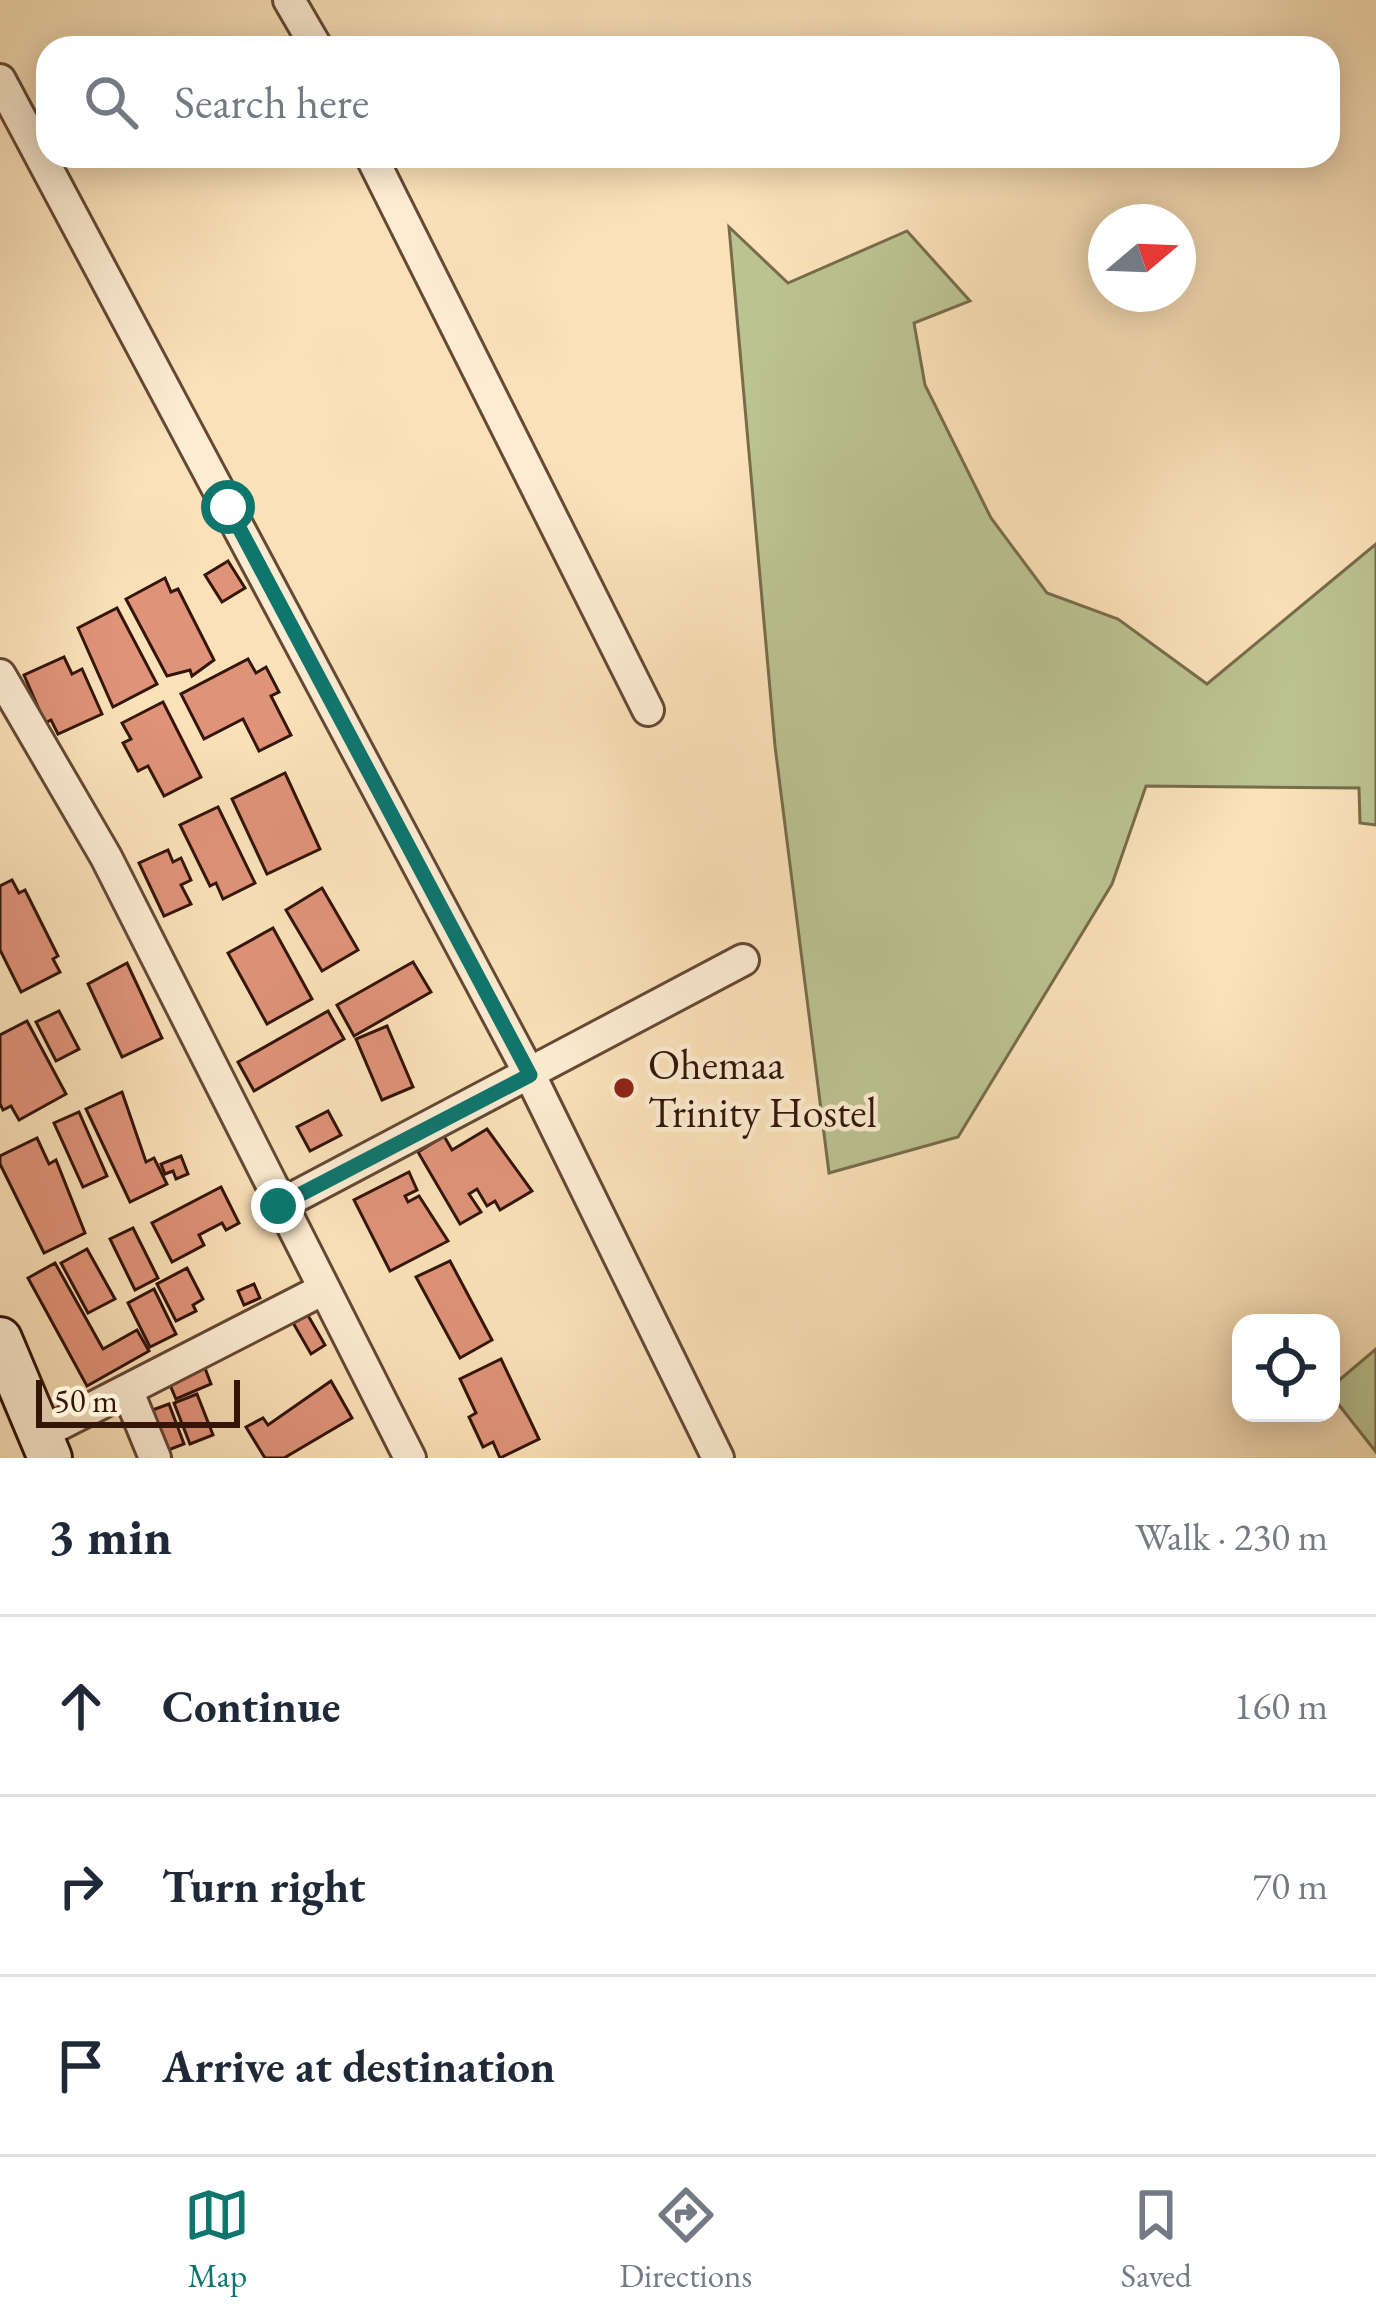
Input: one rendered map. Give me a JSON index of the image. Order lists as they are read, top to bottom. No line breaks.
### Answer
{"places":["Ohemaa Trinity Hostel"],"scale_bar":"50 m","north":"right","page":{"search":"Search here","scale":"50 m","heading":["3 min","Walk · 230 m"],"list":[["Continue","160 m"],["Turn right","70 m"],"Arrive at destination"],"nav":["Map","Directions","Saved"]}}
